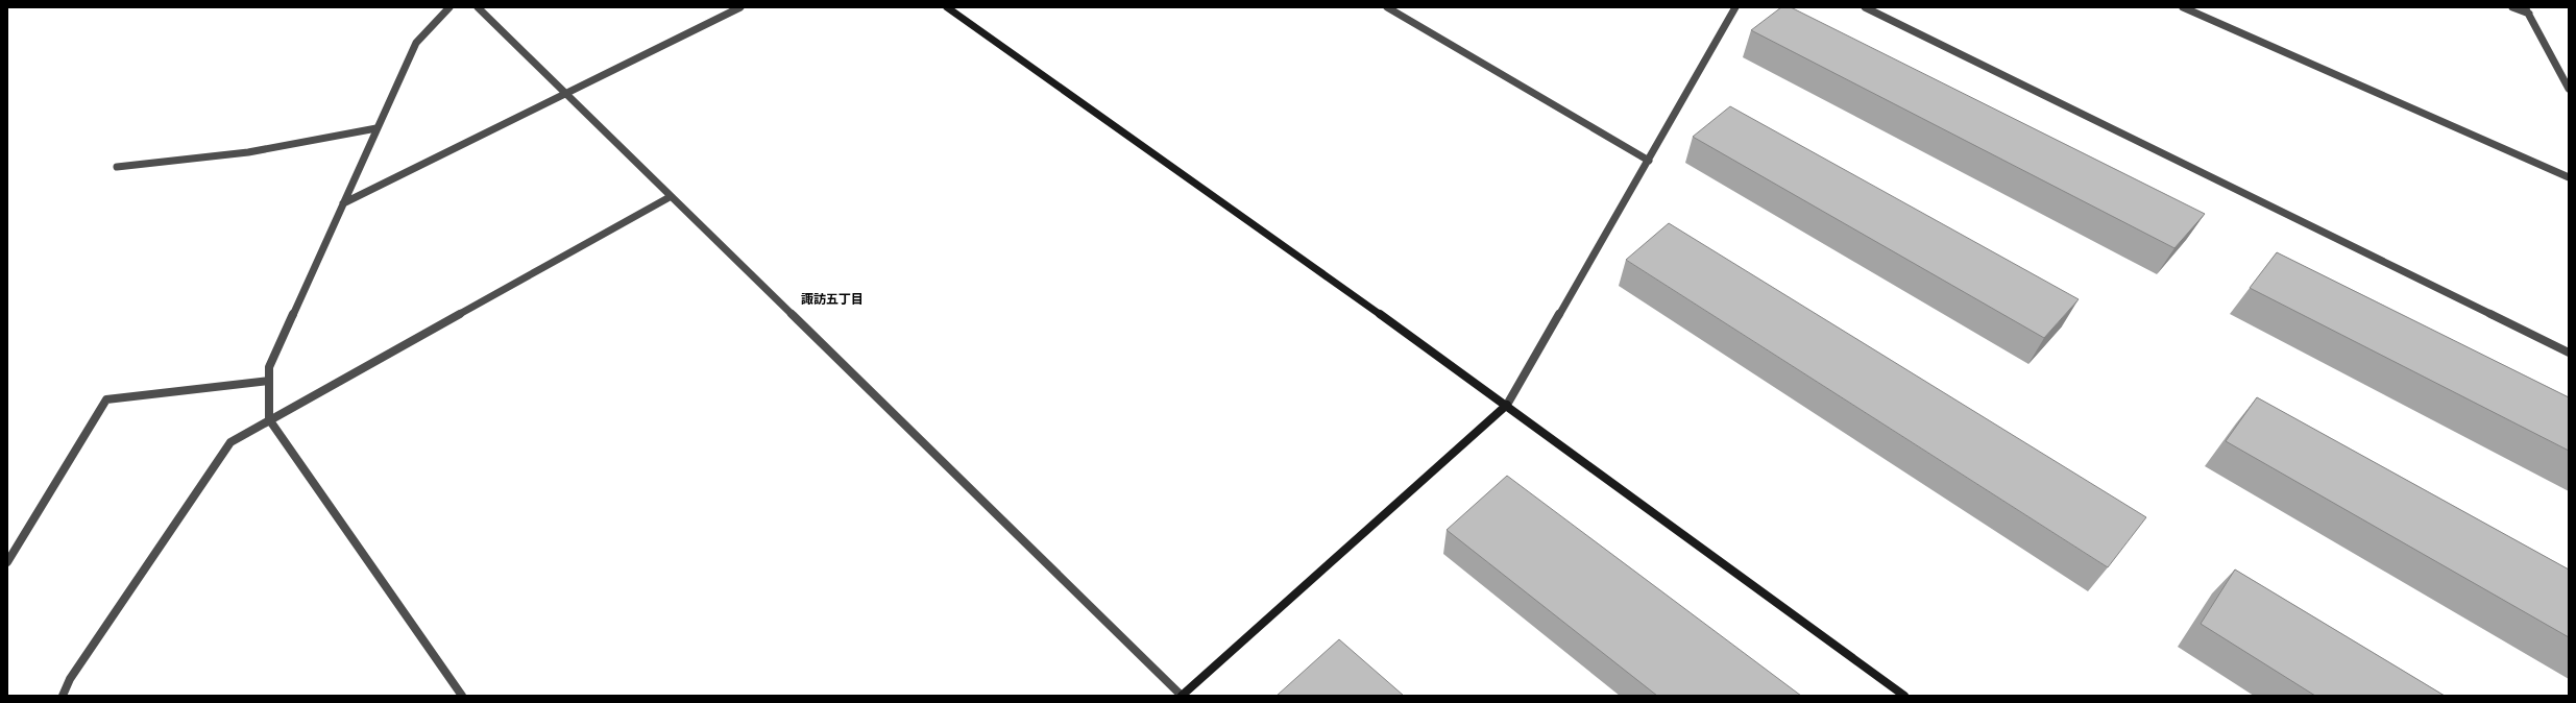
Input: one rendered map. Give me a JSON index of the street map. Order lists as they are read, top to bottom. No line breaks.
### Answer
{"districts":["諏訪五丁目"]}
